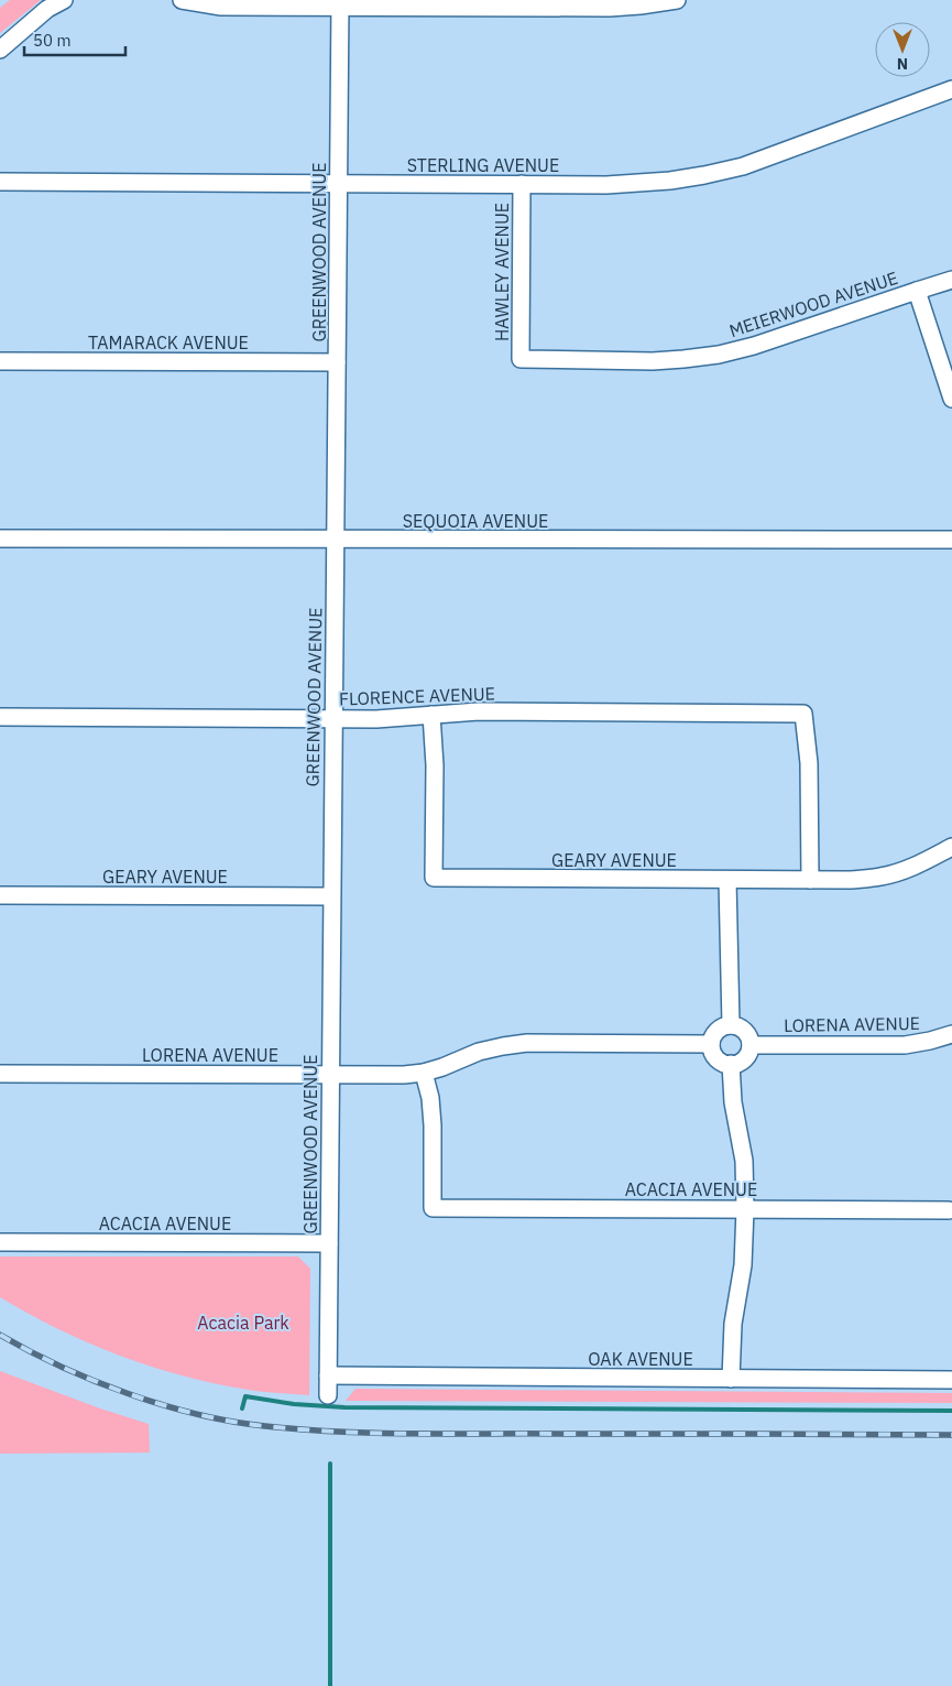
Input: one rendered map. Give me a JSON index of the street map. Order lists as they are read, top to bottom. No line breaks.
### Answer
{"streets":{"street":["STERLING AVENUE","GREENWOOD AVENUE","HAWLEY AVENUE","MEIERWOOD AVENUE","TAMARACK AVENUE","SEQUOIA AVENUE","FLORENCE AVENUE","GEARY AVENUE","LORENA AVENUE","ACACIA AVENUE","OAK AVENUE"]},"crossings":[["STERLING AVENUE","GREENWOOD AVENUE"],["STERLING AVENUE","HAWLEY AVENUE"],["GREENWOOD AVENUE","TAMARACK AVENUE"],["GREENWOOD AVENUE","SEQUOIA AVENUE"],["GREENWOOD AVENUE","FLORENCE AVENUE"],["GREENWOOD AVENUE","GEARY AVENUE"],["GREENWOOD AVENUE","LORENA AVENUE"],["GREENWOOD AVENUE","ACACIA AVENUE"],["GREENWOOD AVENUE","OAK AVENUE"],["HAWLEY AVENUE","MEIERWOOD AVENUE"],["FLORENCE AVENUE","GEARY AVENUE"],["LORENA AVENUE","ACACIA AVENUE"]],"parks":["Acacia Park"],"scale_bar":"50 m","north":"bottom"}
